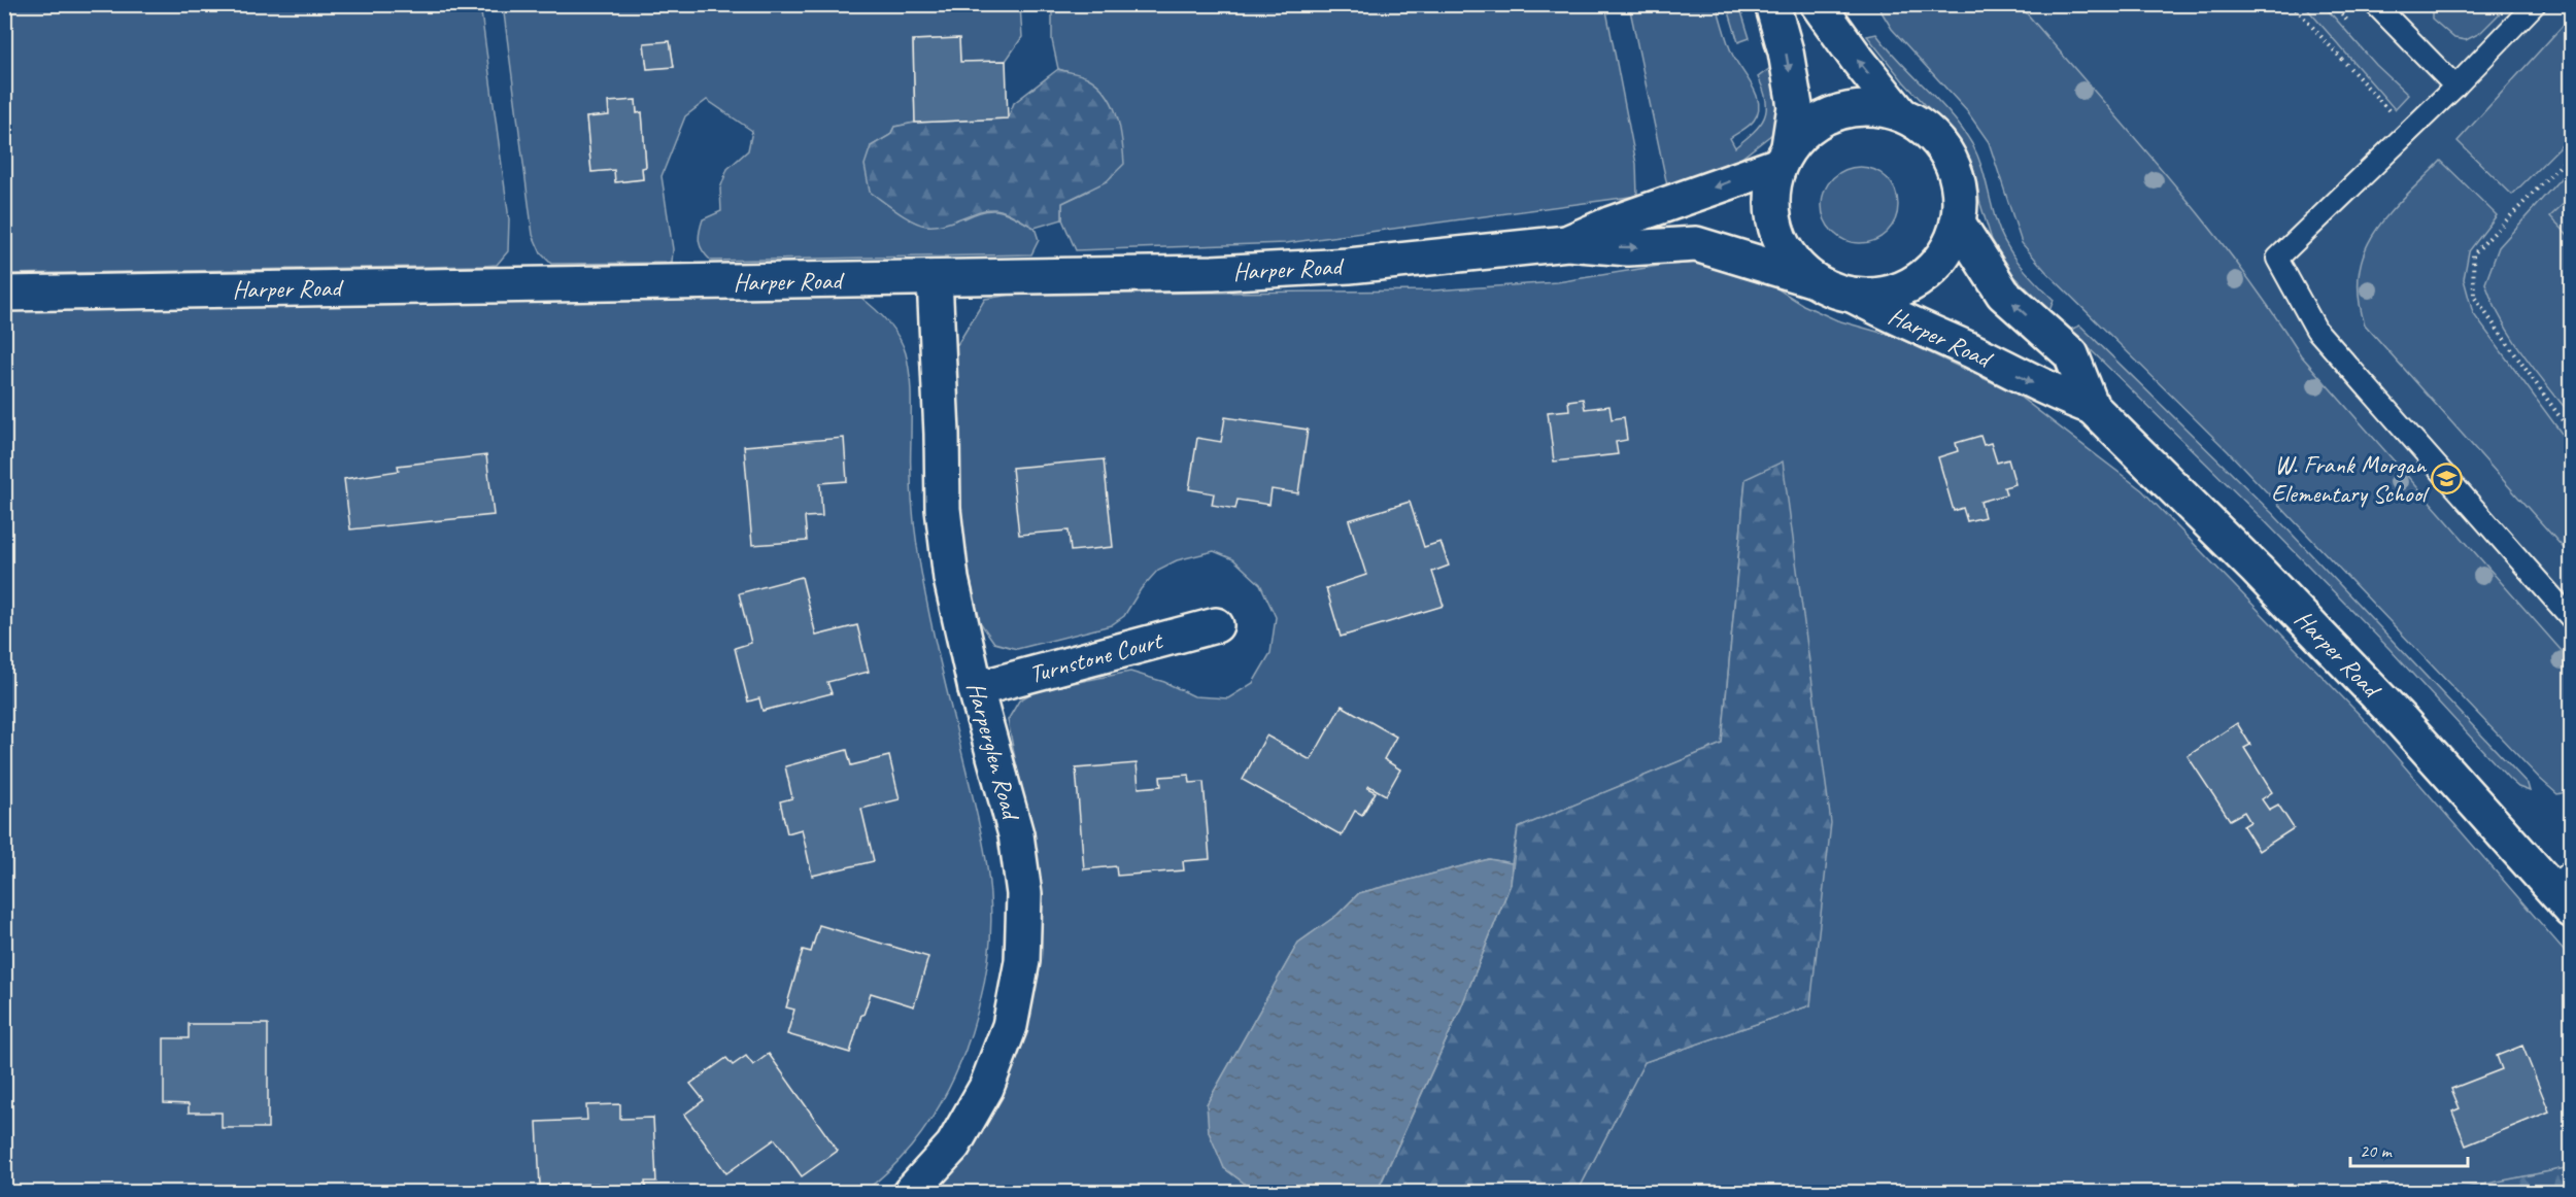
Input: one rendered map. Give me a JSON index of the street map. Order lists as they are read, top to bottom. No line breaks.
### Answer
{"streets":{"main road":["Harper Road","Turnstone Court","Harperglen Road"]},"crossings":[["Harper Road","Harperglen Road"],["Turnstone Court","Harperglen Road"]],"places":{"school or university":["W. Frank Morgan Elementary School"]},"scale_bar":"20 m"}
